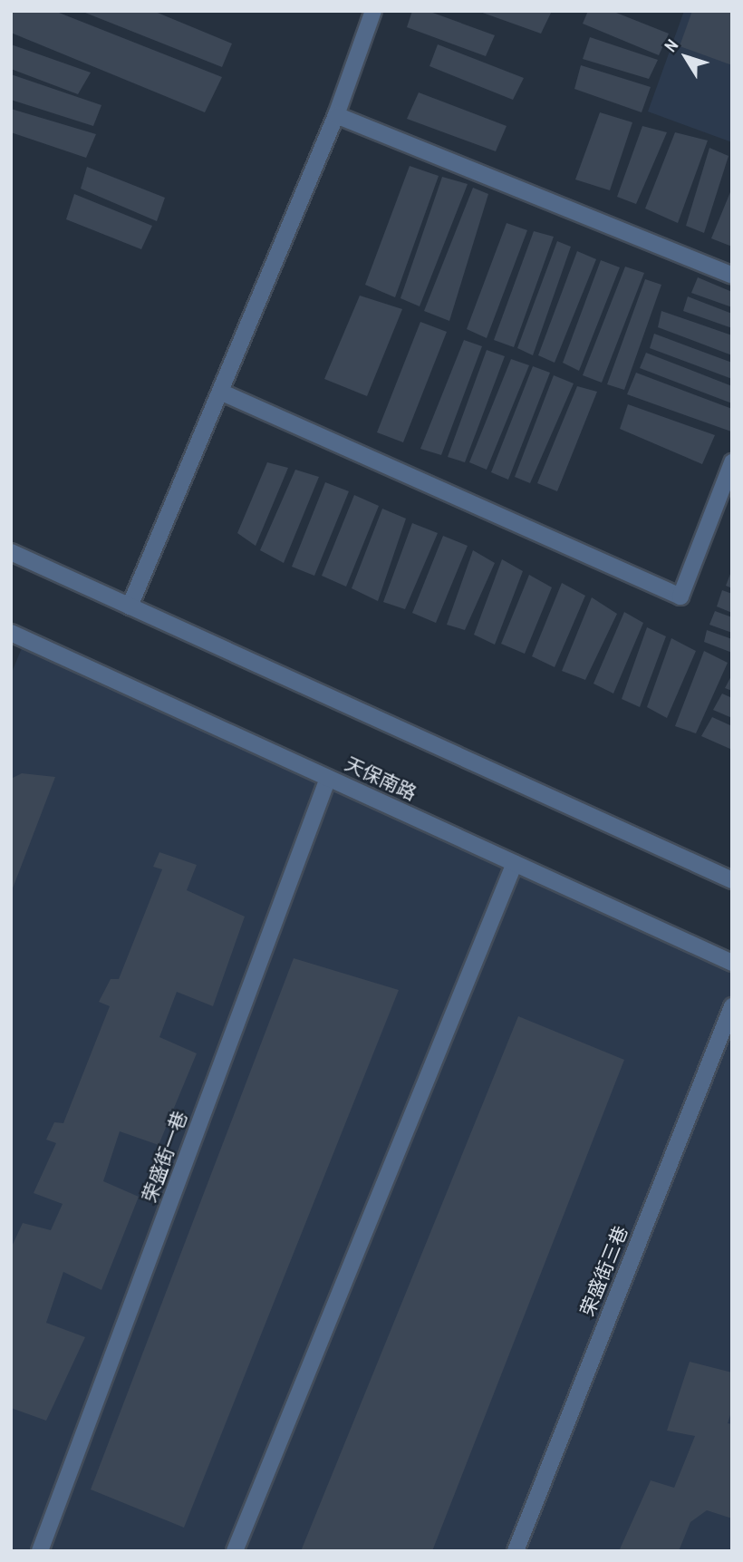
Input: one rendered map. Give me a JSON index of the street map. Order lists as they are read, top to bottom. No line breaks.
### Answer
{"streets":{"street":["天保南路","荣盛街一巷","荣盛街三巷"]},"crossings":[["天保南路","荣盛街一巷"]],"north":"top left"}
